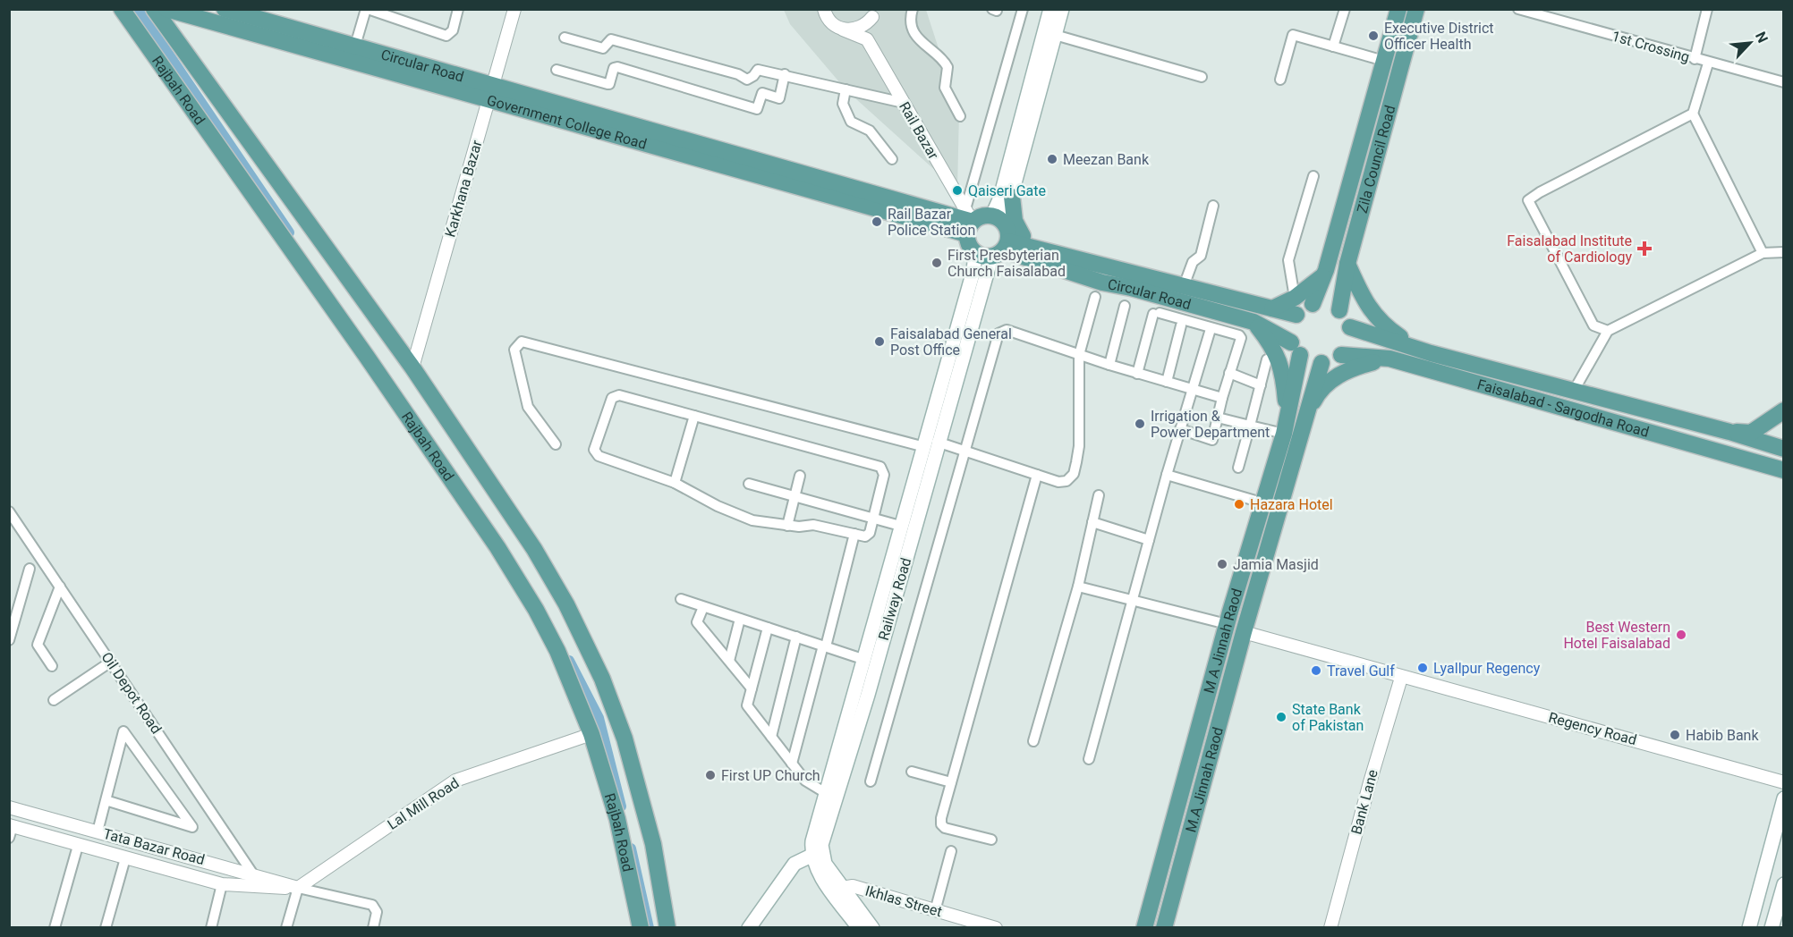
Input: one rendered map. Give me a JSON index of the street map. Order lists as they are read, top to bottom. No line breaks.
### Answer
{"streets":{"main road":["Circular Road","Rajbah Road","Government College Road","Zila Council Road","Faisalabad - Sargodha Road","Railway Road","M A Jinnah Raod","M.A Jinnah Raod"],"street":["1st Crossing","Rail Bazar","Karkhana Bazar","Oil Depot Road","Regency Road","Bank Lane","Lal Mill Road","Tata Bazar Road","Ikhlas Street"]},"crossings":[["Circular Road","Government College Road"],["Circular Road","Rail Bazar"],["Circular Road","Zila Council Road"],["Circular Road","Karkhana Bazar"],["Circular Road","Faisalabad - Sargodha Road"],["Circular Road","Railway Road"],["Circular Road","M A Jinnah Raod"],["Rajbah Road","Karkhana Bazar"],["Rajbah Road","Lal Mill Road"],["Government College Road","Rail Bazar"],["Government College Road","Karkhana Bazar"],["Government College Road","Railway Road"],["Rail Bazar","Railway Road"],["Zila Council Road","Faisalabad - Sargodha Road"],["Zila Council Road","M A Jinnah Raod"],["Faisalabad - Sargodha Road","M A Jinnah Raod"],["M A Jinnah Raod","Regency Road"],["M A Jinnah Raod","M.A Jinnah Raod"],["Oil Depot Road","Tata Bazar Road"],["Regency Road","M.A Jinnah Raod"],["Regency Road","Bank Lane"],["Lal Mill Road","Tata Bazar Road"]],"places":{"other":["Executive District Officer Health","Meezan Bank","Qaiseri Gate","Rail Bazar Police Station","First Presbyterian Church Faisalabad","Faisalabad General Post Office","Irrigation & Power Department","Hazara Hotel","Jamia Masjid","Best Western Hotel Faisalabad","Lyallpur Regency","Travel Gulf","State Bank of Pakistan","Habib Bank","First UP Church"],"health":["Faisalabad Institute of Cardiology"]},"north":"top right"}
